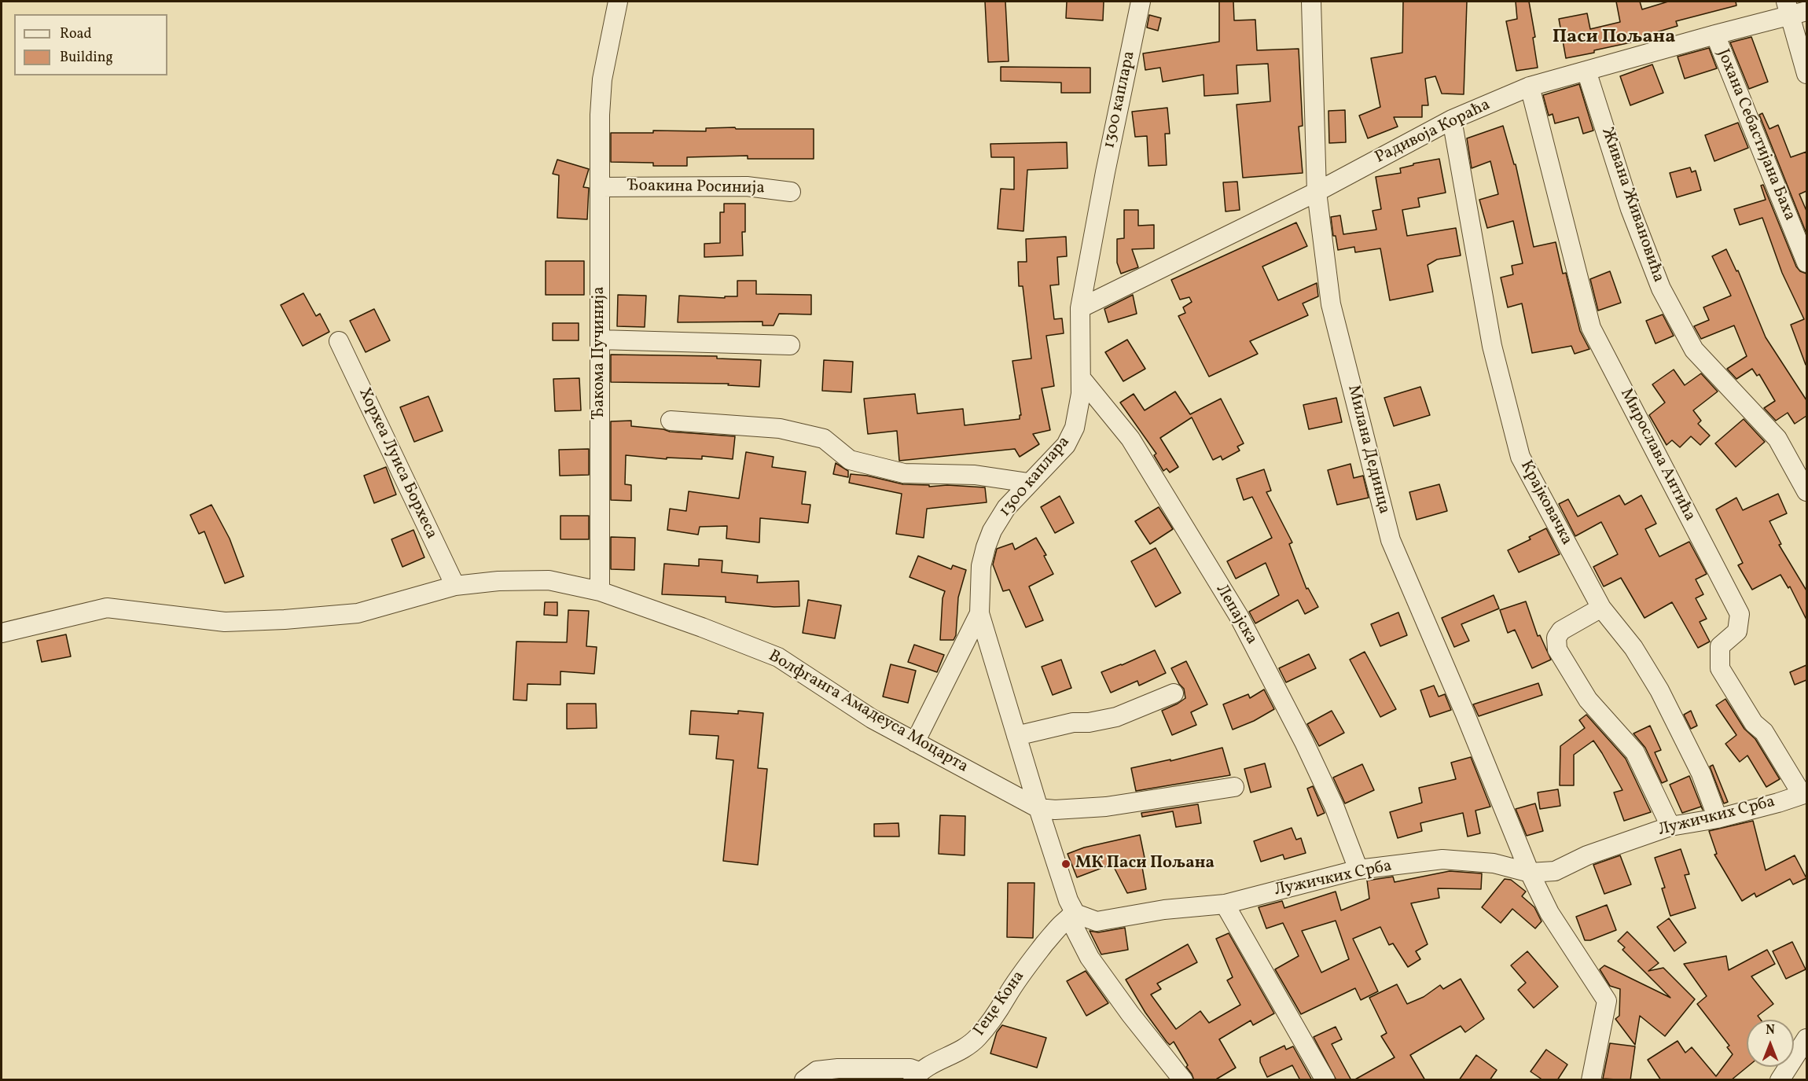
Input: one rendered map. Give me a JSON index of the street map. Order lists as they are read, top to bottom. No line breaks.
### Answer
{"streets":{"street":["1300 каплара","Радивоја Кораћа","Јохана Себастијана Баха","Ђоакина Росинија","Живана Живановића","Ђакома Пучинија","Милана Дединца","Мирослава Антића","Хорхеа Луиса Борхеса","Крајковачка","Лепајска","Волфганга Амадеуса Моцарта","Лужичких Срба","Геце Кона"]},"crossings":[["1300 каплара","Радивоја Кораћа"],["1300 каплара","Лепајска"],["1300 каплара","Волфганга Амадеуса Моцарта"],["1300 каплара","Лужичких Срба"],["1300 каплара","Геце Кона"],["Радивоја Кораћа","Јохана Себастијана Баха"],["Радивоја Кораћа","Живана Живановића"],["Радивоја Кораћа","Милана Дединца"],["Радивоја Кораћа","Мирослава Антића"],["Радивоја Кораћа","Крајковачка"],["Ђоакина Росинија","Ђакома Пучинија"],["Ђакома Пучинија","Волфганга Амадеуса Моцарта"],["Милана Дединца","Лужичких Срба"],["Мирослава Антића","Лужичких Срба"],["Хорхеа Луиса Борхеса","Волфганга Амадеуса Моцарта"],["Крајковачка","Лужичких Срба"],["Лепајска","Лужичких Срба"],["Лужичких Срба","Геце Кона"]],"districts":["Паси Пољана"],"places":["МК Паси Пољана"],"legend":["Road","Building"],"north":"top"}
